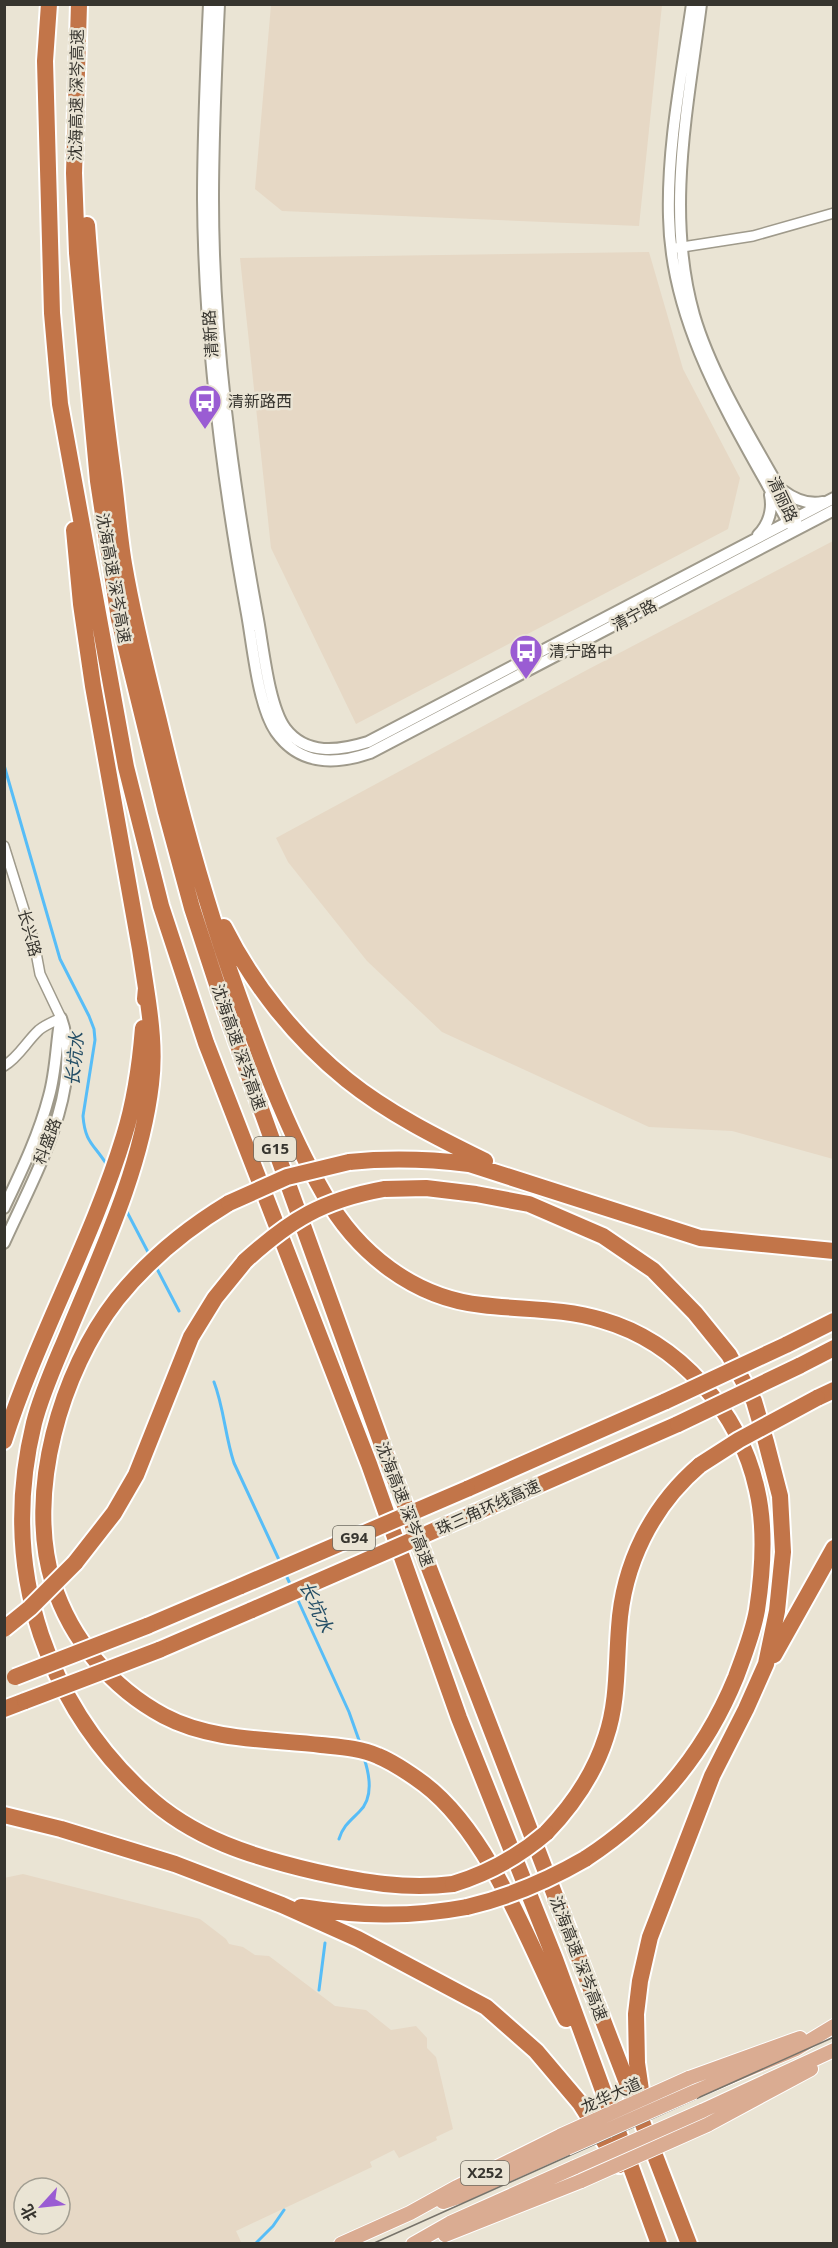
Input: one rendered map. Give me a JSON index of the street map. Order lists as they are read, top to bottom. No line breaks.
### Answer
{"streets":{"highway":["沈海高速 深岑高速","G15","珠三角环线高速","G94"],"main road":["龙华大道","X252"],"street":["清新路","清丽路","清宁路","长兴路","科盛路"]},"crossings":[["清新路","清宁路"],["清丽路","清宁路"],["长兴路","科盛路"]],"water":["长坑水"],"places":{"bus stop":["清新路西","清宁路中"]},"north":"bottom left"}
